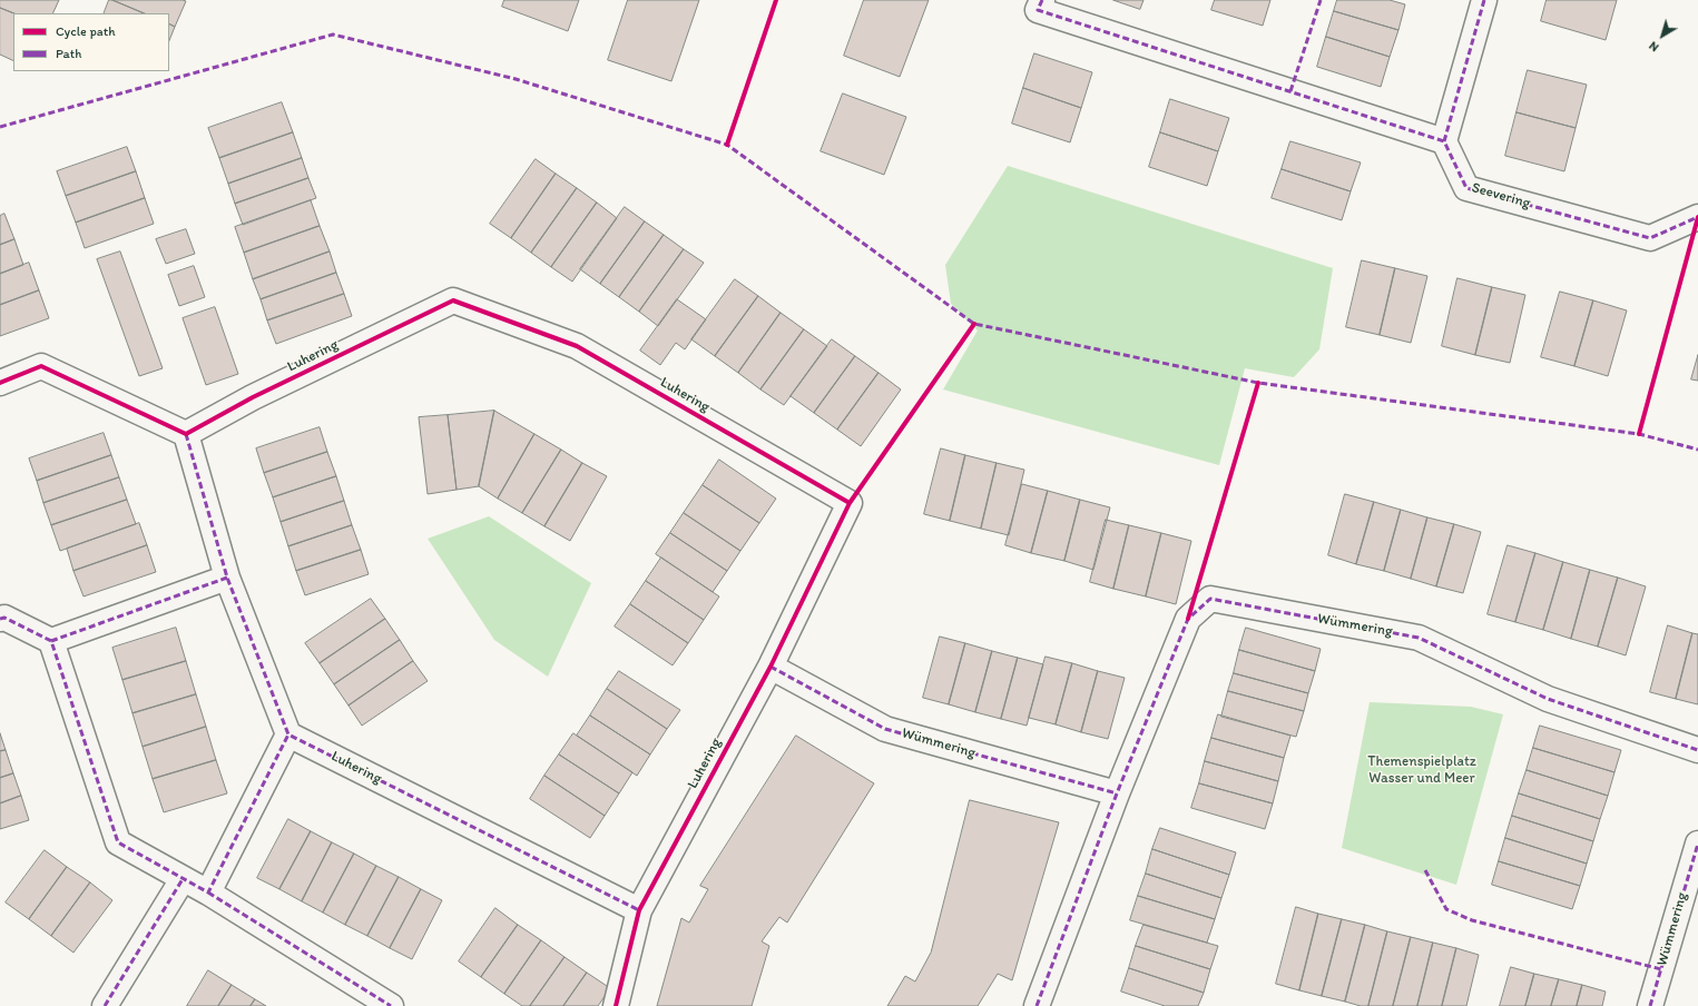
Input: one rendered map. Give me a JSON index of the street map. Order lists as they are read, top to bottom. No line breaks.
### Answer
{"streets":{"street":["Seevering","Luhering","Wümmering"]},"crossings":[["Luhering","Wümmering"]],"parks":["Themenspielplatz Wasser und Meer"],"legend":["Cycle path","Path"],"north":"bottom left"}
